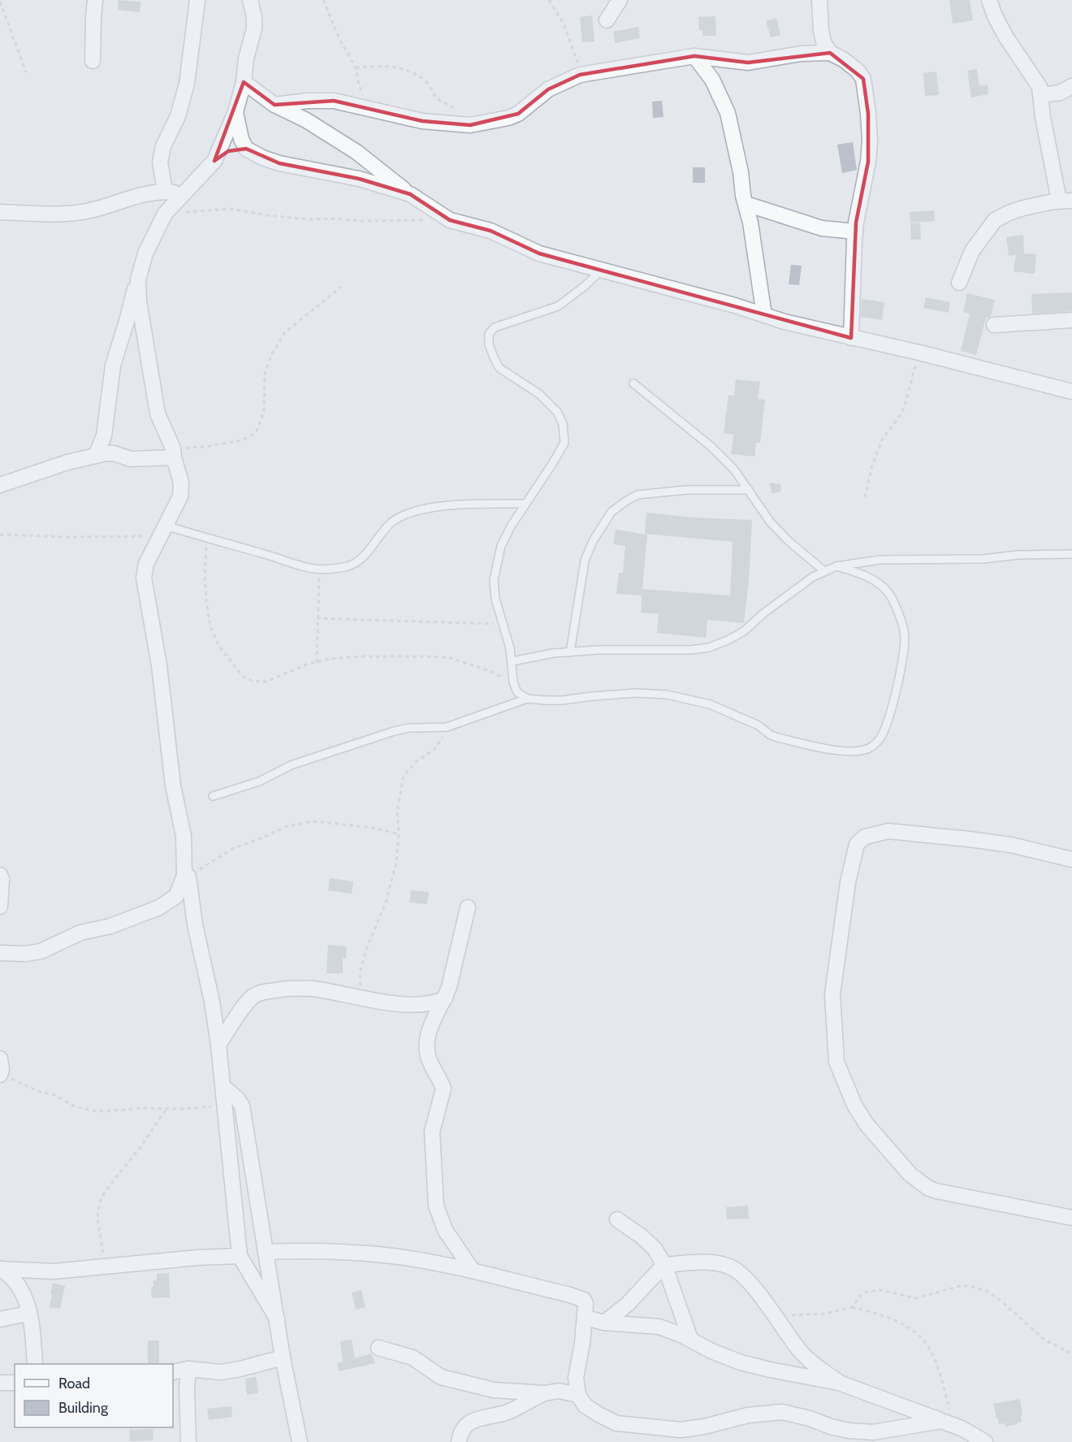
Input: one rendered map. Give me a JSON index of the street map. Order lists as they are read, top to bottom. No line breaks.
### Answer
{"legend":["Road","Building"]}
